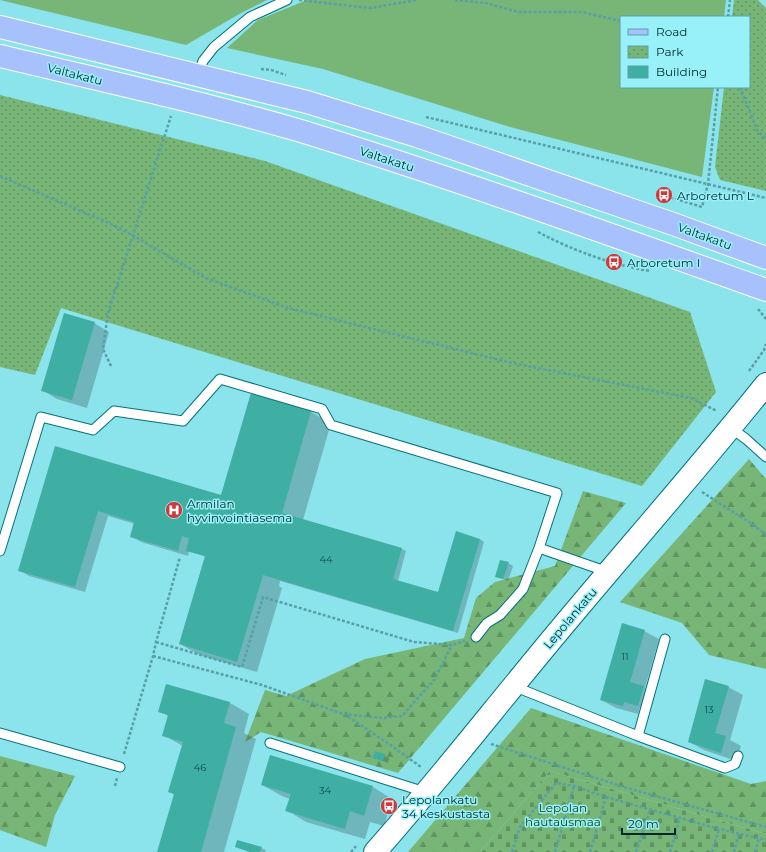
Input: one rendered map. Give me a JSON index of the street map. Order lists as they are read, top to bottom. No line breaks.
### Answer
{"streets":{"main road":["Valtakatu","Lepolankatu"]},"parks":["Lepolan hautausmaa"],"places":{"bus stop":["Arboretum L","Arboretum I","Lepolankatu 34 keskustasta"],"hospital":["Armilan hyvinvointiasema"]},"house_numbers":["44","11","13","46","34"],"legend":["Road","Park","Building"],"scale_bar":"20 m"}
